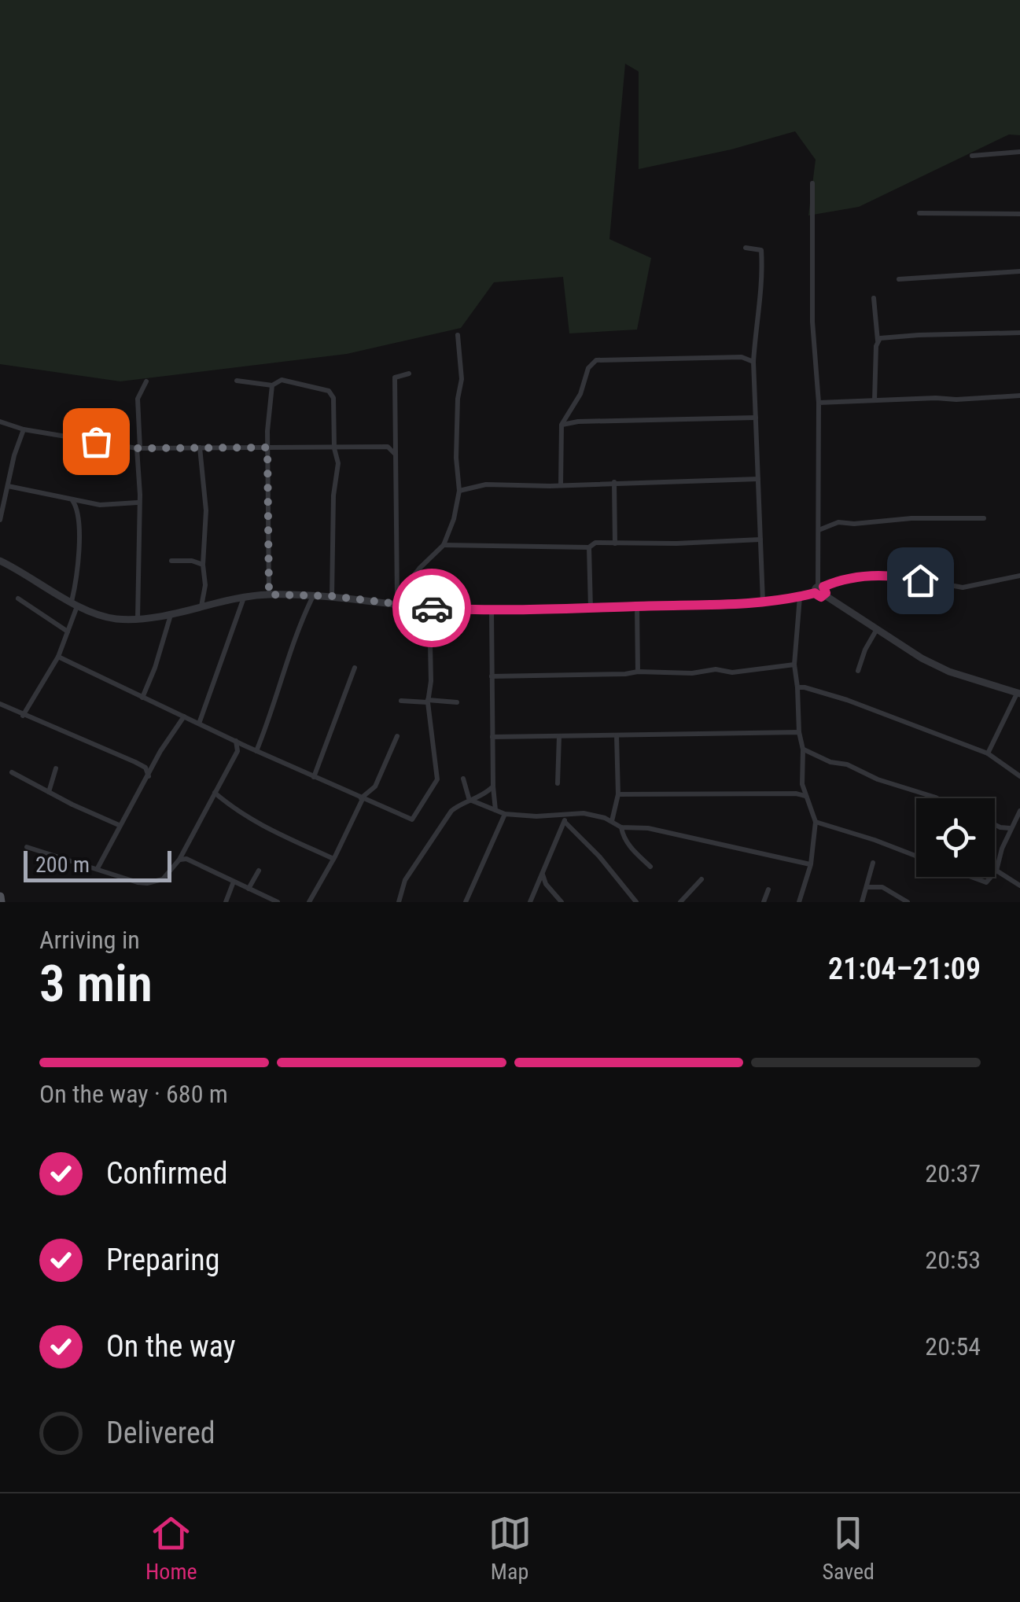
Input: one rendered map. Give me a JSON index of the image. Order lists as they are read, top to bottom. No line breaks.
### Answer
{"scale_bar":"200 m","page":{"scale":"200 m","heading":["3 min","Arriving in","21:04–21:09"],"bar":"On the way · 680 m","list":[["Confirmed","20:37"],["Preparing","20:53"],["On the way","20:54"],"Delivered"],"tabs":["Home","Map","Saved"]}}
